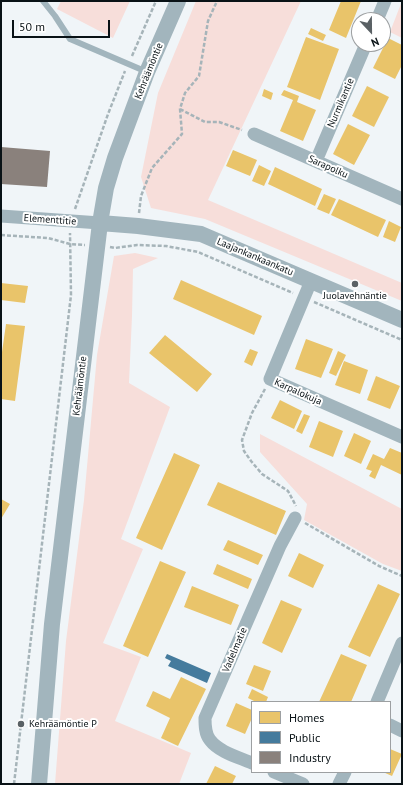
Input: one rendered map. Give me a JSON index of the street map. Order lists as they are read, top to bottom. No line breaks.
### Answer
{"streets":{"street":["Kehräämöntie","Nurmikantie","Sarapolku","Elementtitie","Laajankankaankatu","Karpalokuja","Vadelmatie"]},"crossings":[["Kehräämöntie","Elementtitie"],["Kehräämöntie","Laajankankaankatu"],["Nurmikantie","Sarapolku"],["Elementtitie","Laajankankaankatu"],["Laajankankaankatu","Karpalokuja"]],"places":["Juolavehnäntie","Kehräämöntie P"],"legend":["Homes","Public","Industry"],"scale_bar":"50 m","north":"bottom"}
